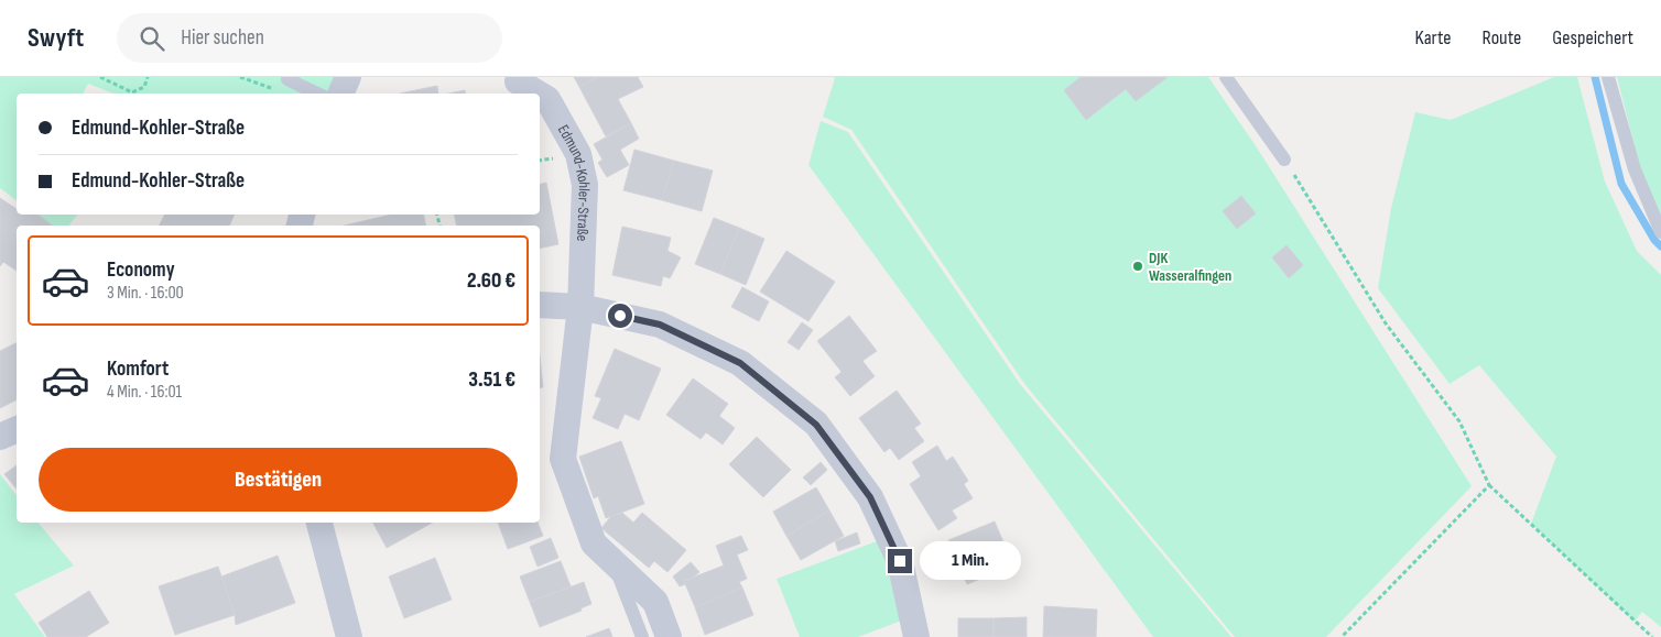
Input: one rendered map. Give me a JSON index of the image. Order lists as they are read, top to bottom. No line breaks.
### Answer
{"streets":{"street":["Edmund-Kohler-Straße"]},"places":["DJK Wasseralfingen"],"page":{"header":"Swyft","search":"Hier suchen","nav":["Karte","Route","Gespeichert"],"banner":["Edmund-Kohler-Straße","Edmund-Kohler-Straße"],"list":[{"name":"Economy","note":"3 Min. · 16:00","value":"2.60 €"},{"name":"Komfort","note":"4 Min. · 16:01","value":"3.51 €"}],"buttons":"Bestätigen","bubble":"1 Min."}}
